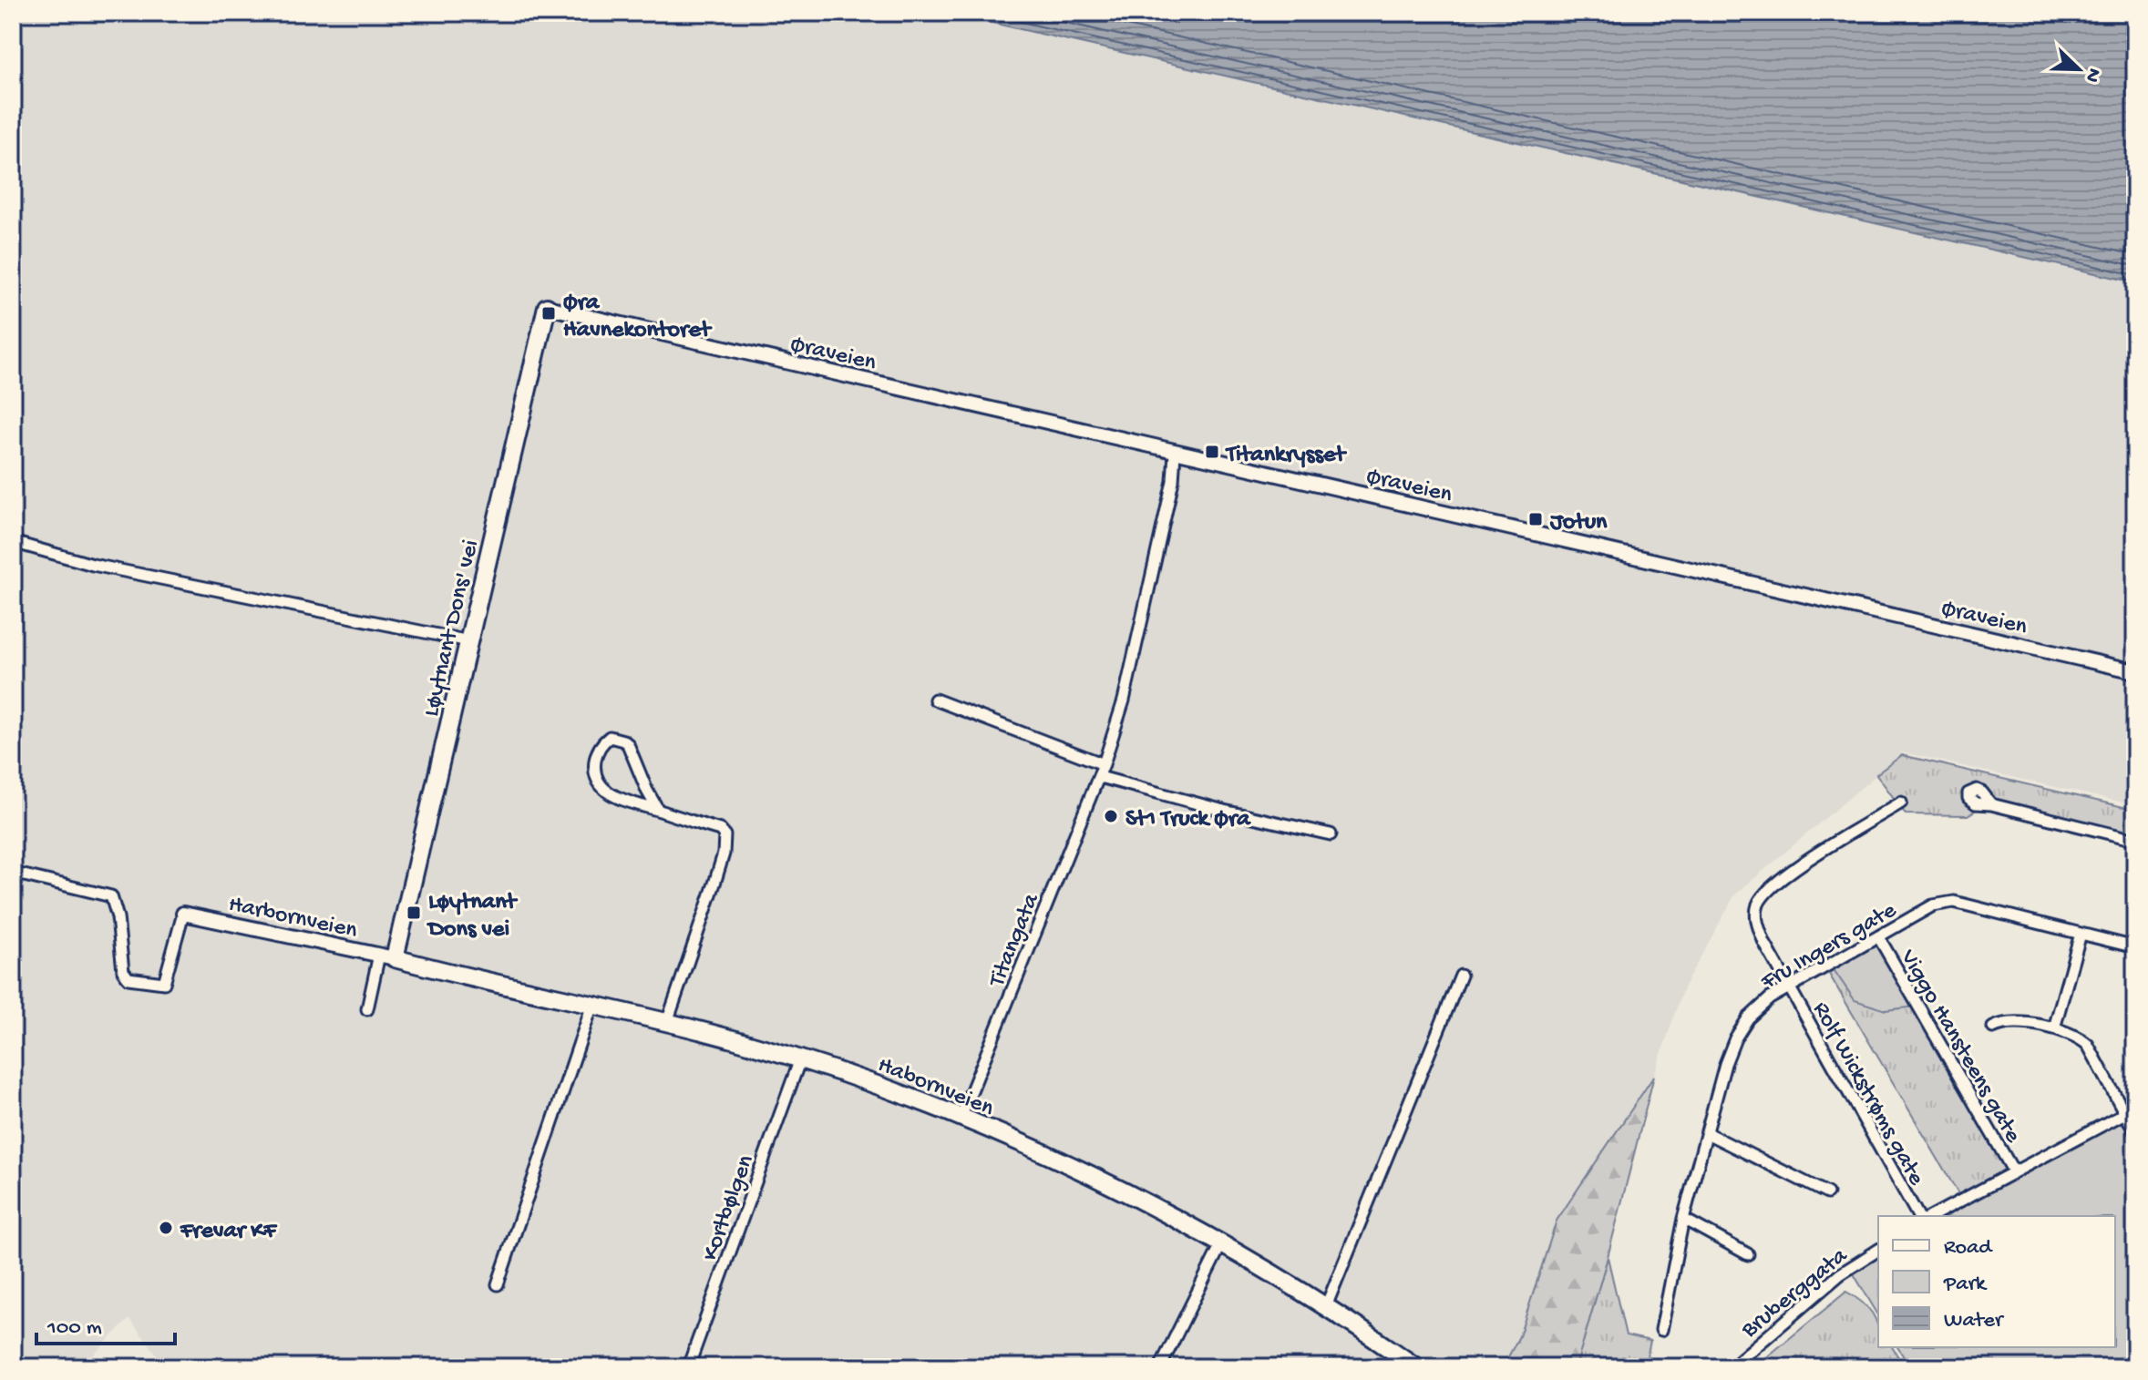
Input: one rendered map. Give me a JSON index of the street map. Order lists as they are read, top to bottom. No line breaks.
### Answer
{"streets":{"highway":["Løytnant Dons' vei","Habornveien"],"street":["Øraveien","Harbornveien","Titangata","Fru Ingers gate","Viggo Hansteens gate","Rolf Wickstrøms gate","Kortbølgen","Bruberggata"]},"crossings":[["Øraveien","Løytnant Dons' vei"],["Øraveien","Titangata"],["Løytnant Dons' vei","Harbornveien"],["Løytnant Dons' vei","Habornveien"],["Harbornveien","Habornveien"],["Titangata","Habornveien"],["Fru Ingers gate","Viggo Hansteens gate"],["Fru Ingers gate","Rolf Wickstrøms gate"],["Habornveien","Kortbølgen"]],"places":{"transit":["Øra Havnekontoret","Titankrysset","Jotun","Løytnant Dons vei"],"other":["St1 Truck Øra","Frevar KF"]},"legend":["Road","Park","Water"],"scale_bar":"100 m","north":"bottom right"}
